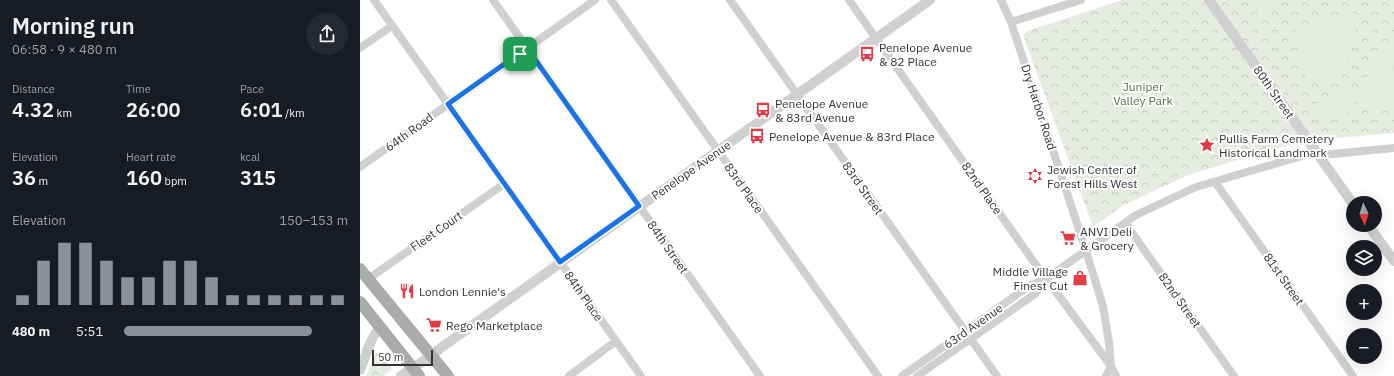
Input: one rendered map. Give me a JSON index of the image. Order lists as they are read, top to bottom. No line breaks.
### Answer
{"streets":{"street":["80th Street","Dry Harbor Road","64th Road","Penelope Avenue","83rd Place","83rd Street","82nd Place","Fleet Court","84th Street","81st Street","84th Place","82nd Street","63rd Avenue"]},"crossings":[["80th Street","63rd Avenue"],["Dry Harbor Road","82nd Place"],["Dry Harbor Road","63rd Avenue"],["64th Road","84th Street"],["64th Road","84th Place"],["Penelope Avenue","83rd Place"],["Penelope Avenue","83rd Street"],["Penelope Avenue","82nd Place"],["Penelope Avenue","84th Street"],["Penelope Avenue","84th Place"],["83rd Street","63rd Avenue"],["82nd Place","63rd Avenue"],["Fleet Court","84th Place"],["81st Street","63rd Avenue"],["82nd Street","63rd Avenue"]],"parks":["Juniper Valley Park"],"places":{"bus stop":["Penelope Avenue & 82 Place","Penelope Avenue & 83rd Avenue","Penelope Avenue & 83rd Place"],"place":["Pullis Farm Cemetery Historical Landmark"],"synagogue":["Jewish Center of Forest Hills West"],"supermarket":["ANVI Deli & Grocery","Rego Marketplace"],"shop":["Middle Village Finest Cut"],"restaurant":["London Lennie's"]},"scale_bar":"50 m","north":"bottom","page":{"heading":["Morning run","06:58 · 9 × 480 m"],"stats":[["Distance","4.32 km"],["Time","26:00"],["Pace","6:01 /km"],["Elevation","36 m"],["Heart rate","160 bpm"],["kcal","315"]],"map_buttons":["+","−"],"chart":["Elevation","150–153 m"],"list":[{"name":"480 m","note":"5:51"}],"scale":"50 m"}}
